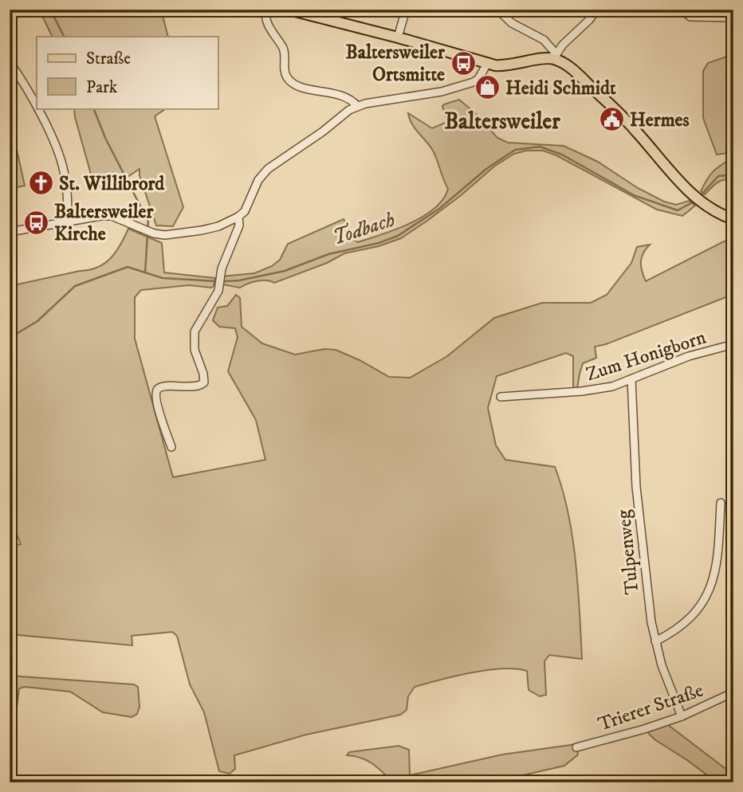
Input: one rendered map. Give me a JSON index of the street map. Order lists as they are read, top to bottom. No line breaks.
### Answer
{"streets":{"street":["Zum Honigborn","Tulpenweg","Trierer Straße"]},"crossings":[["Zum Honigborn","Tulpenweg"],["Tulpenweg","Trierer Straße"]],"districts":["Baltersweiler"],"water":["Todbach"],"places":{"bus stop":["Baltersweiler Ortsmitte","Baltersweiler Kirche"],"shop":["Heidi Schmidt"],"public building":["Hermes"],"church":["St. Willibrord"]},"legend":["Straße","Park"]}
